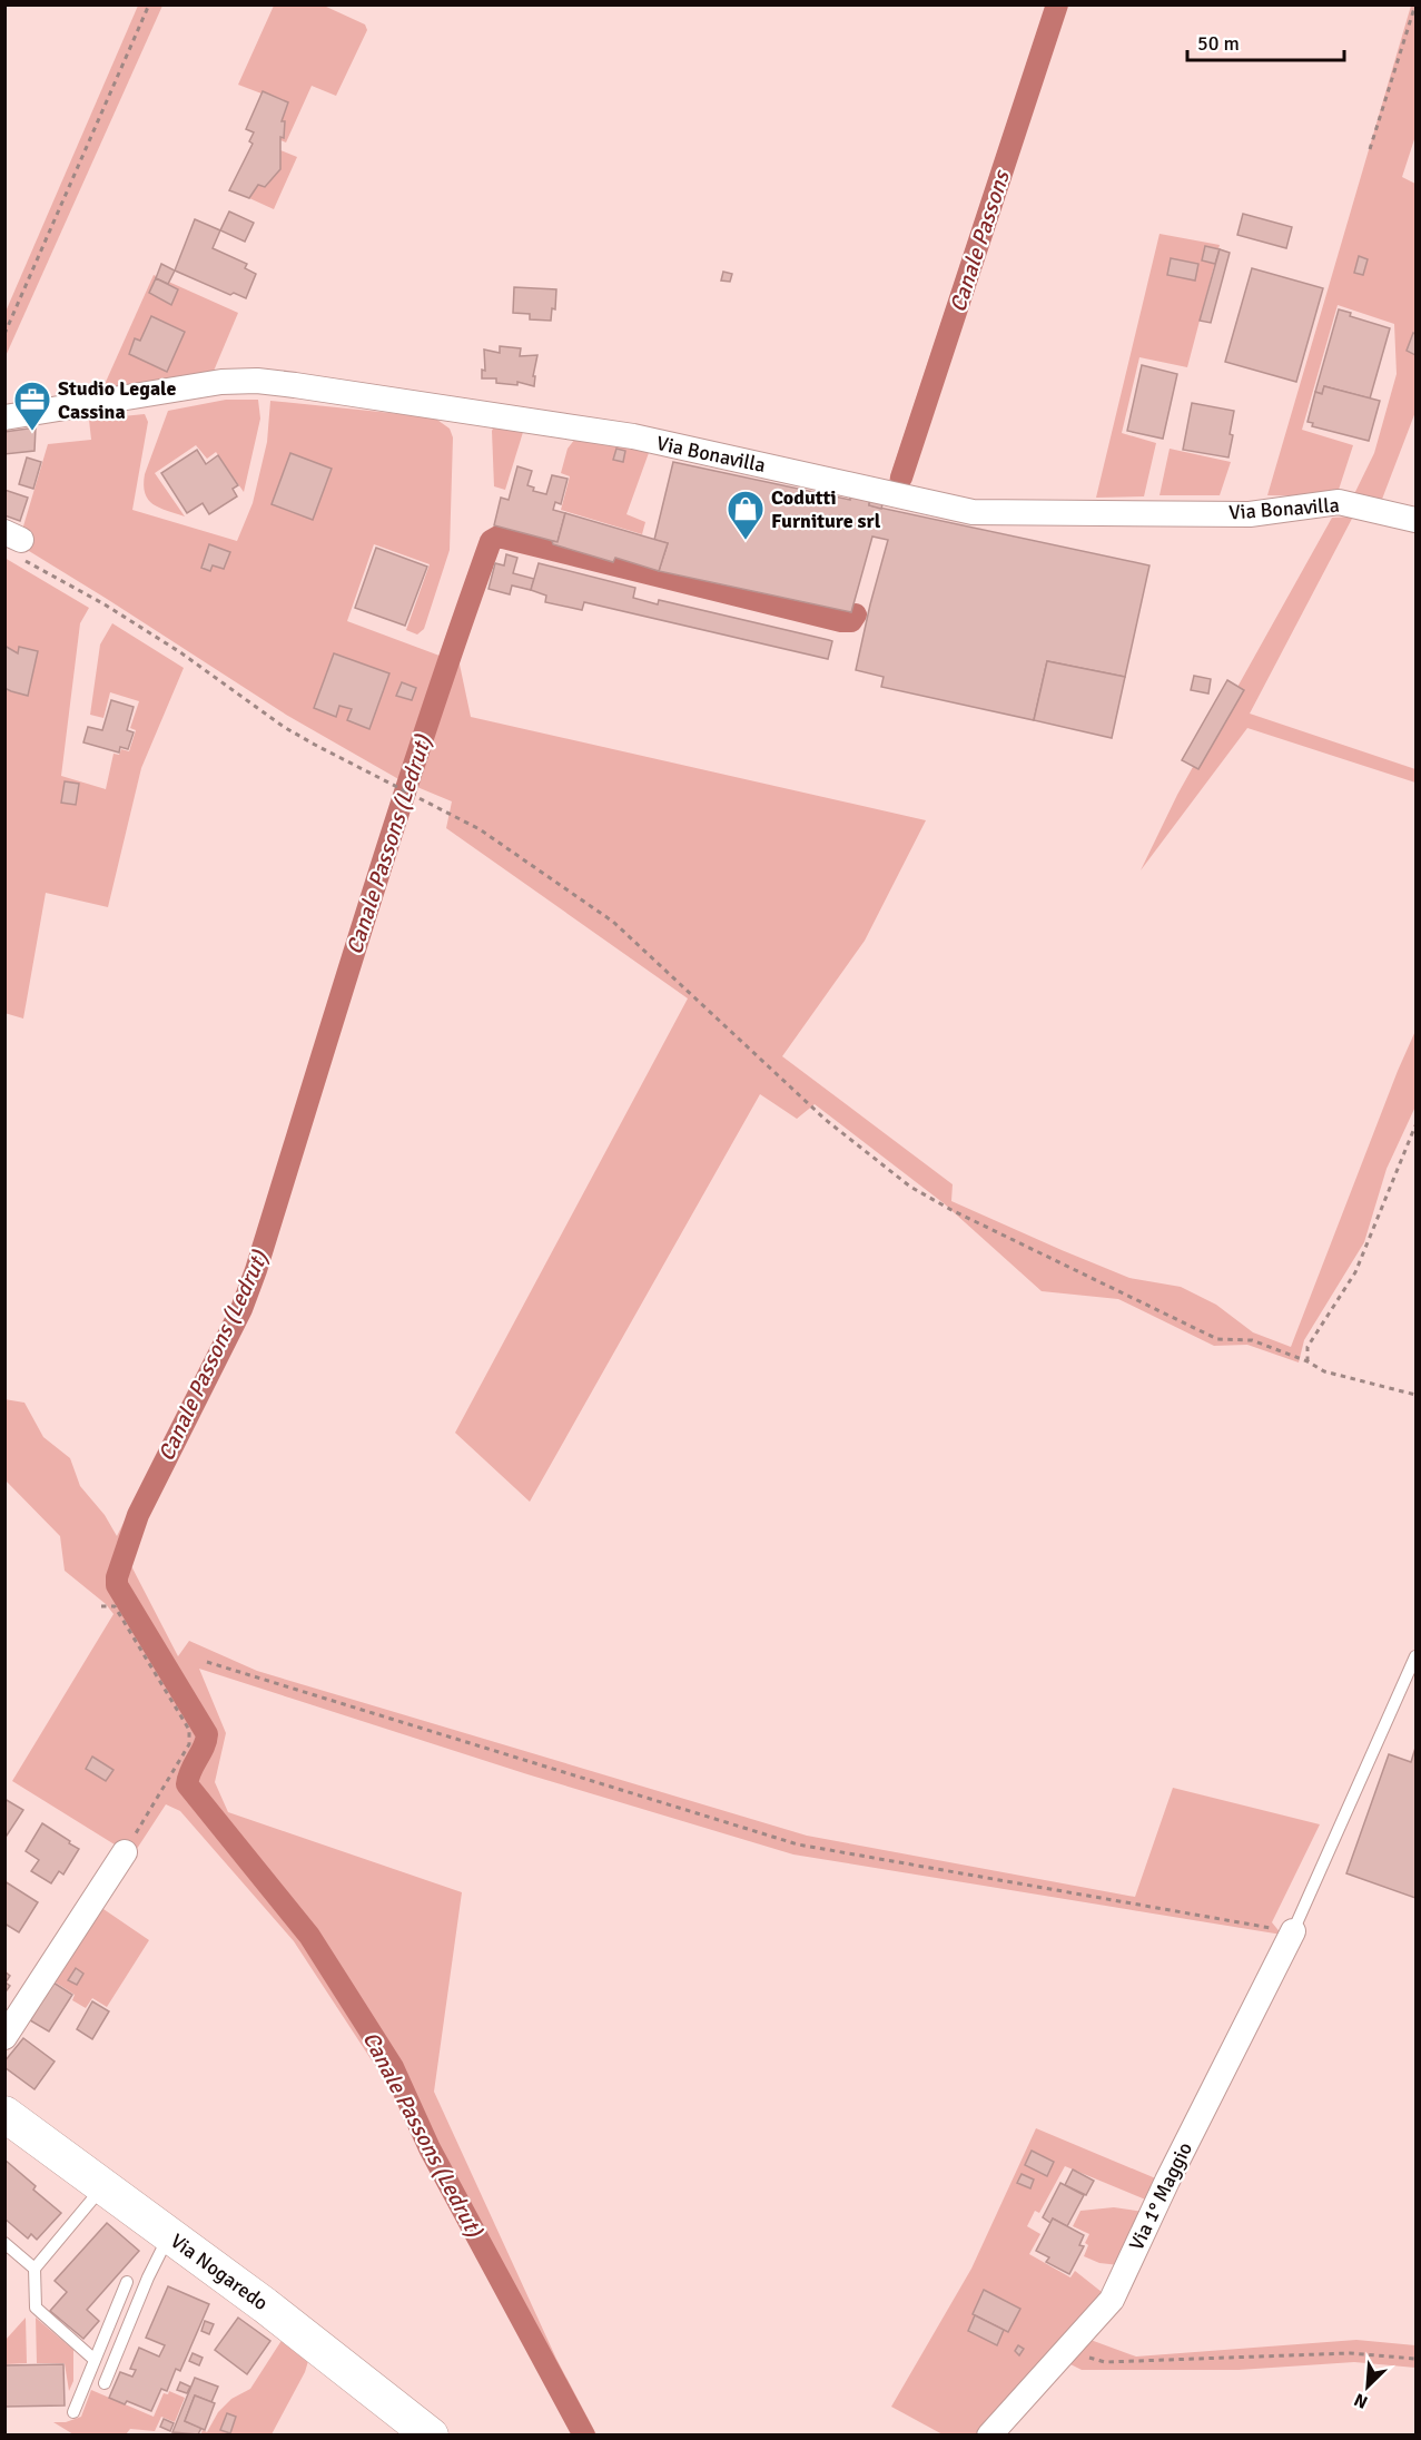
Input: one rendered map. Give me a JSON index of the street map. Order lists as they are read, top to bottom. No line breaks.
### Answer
{"streets":{"street":["Via Bonavilla","Via 1° Maggio","Via Nogaredo"]},"water":["Canale Passons","Canale Passons (Ledrut)"],"places":{"office":["Studio Legale Cassina"],"shop":["Codutti Furniture srl"]},"scale_bar":"50 m","north":"bottom left"}
